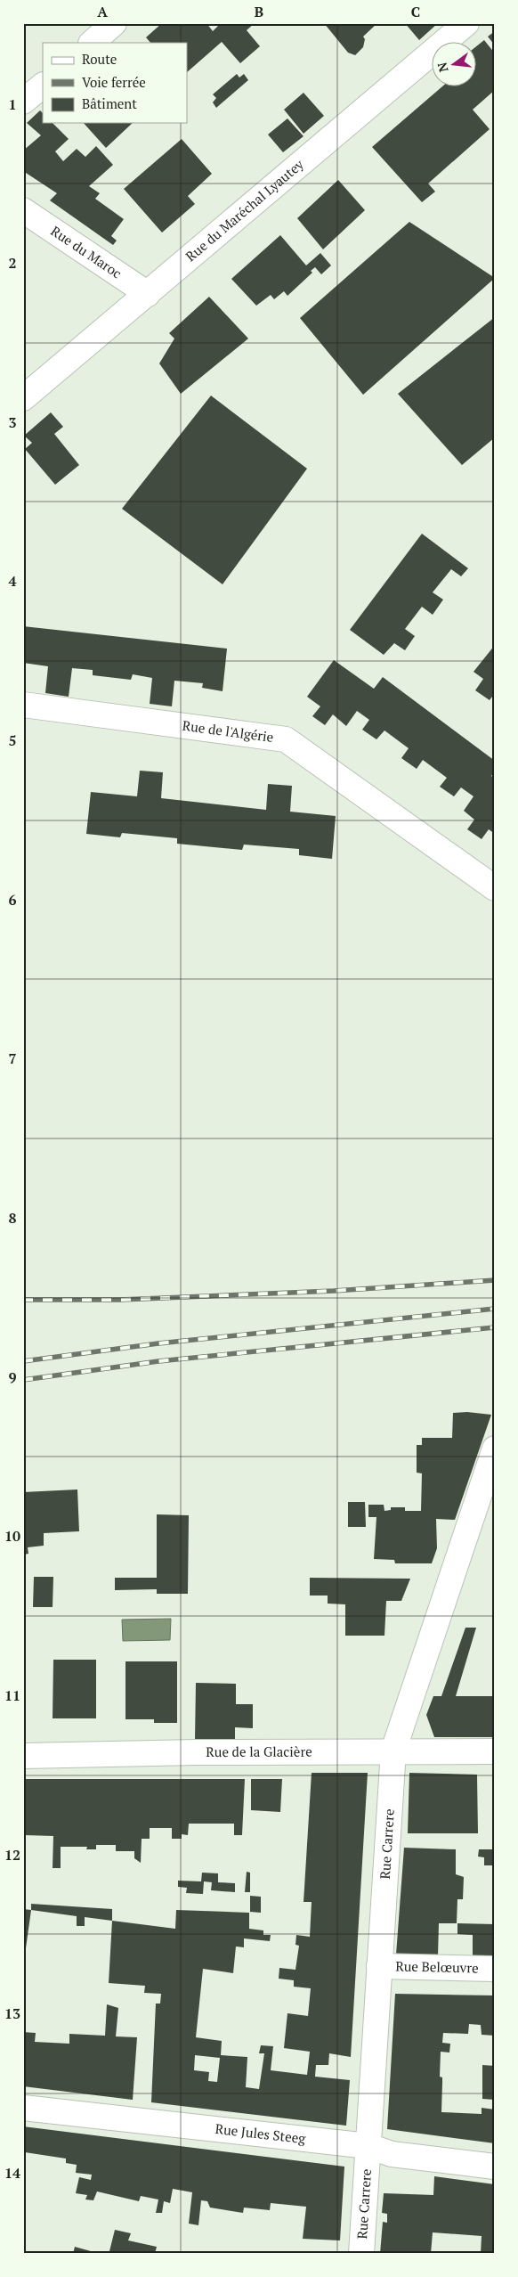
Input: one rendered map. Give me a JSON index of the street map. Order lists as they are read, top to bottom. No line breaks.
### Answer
{"streets":{"street":["Rue du Maréchal Lyautey","Rue du Maroc","Rue de l'Algérie","Rue de la Glacière","Rue Carrere","Rue Belœuvre","Rue Jules Steeg"]},"crossings":[["Rue du Maréchal Lyautey","Rue du Maroc"],["Rue de la Glacière","Rue Carrere"],["Rue Carrere","Rue Belœuvre"],["Rue Carrere","Rue Jules Steeg"]],"legend":["Route","Voie ferrée","Bâtiment"],"north":"left","grid":{"columns":["A","B","C"],"rows":["1","2","3","4","5","6","7","8","9","10","11","12","13","14"]}}
